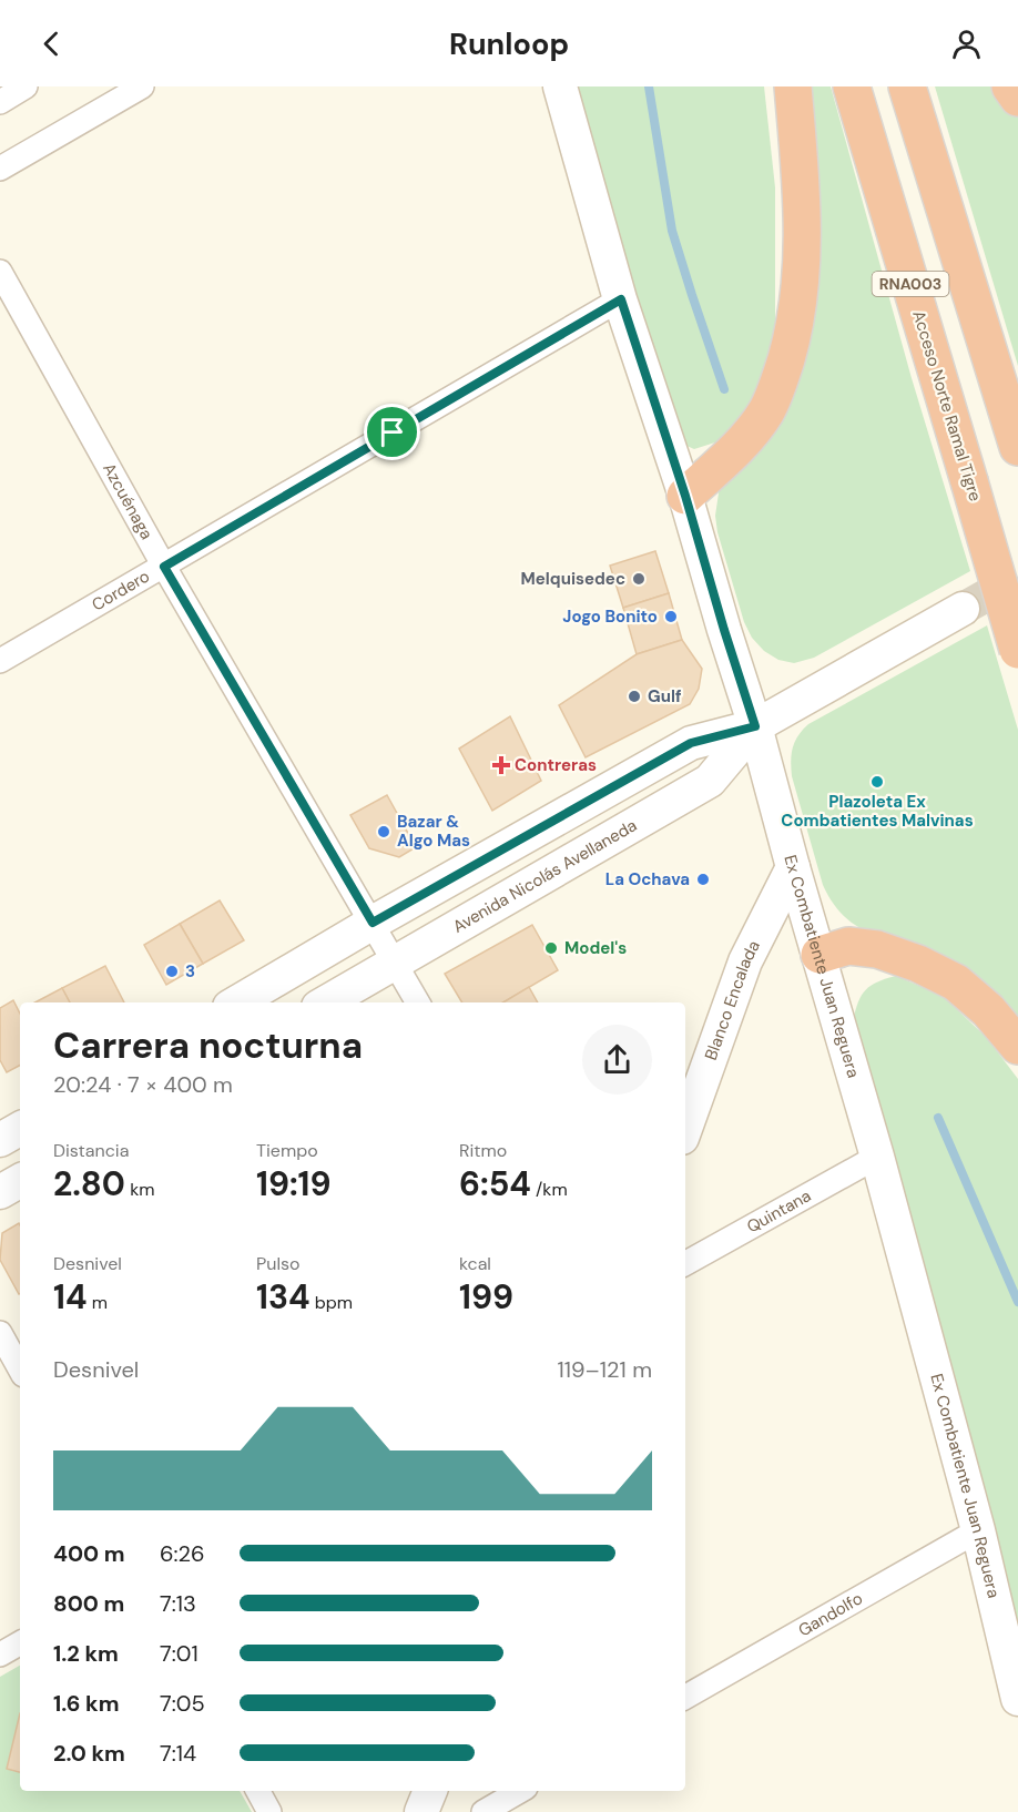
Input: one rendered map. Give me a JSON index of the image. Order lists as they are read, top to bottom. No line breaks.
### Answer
{"streets":{"highway":["RNA003","Acceso Norte Ramal Tigre"],"street":["Azcuénaga","Cordero","Avenida Nicolás Avellaneda","Ex Combatiente Juan Reguera","Blanco Encalada","Quintana","Gandolfo"]},"crossings":[["Azcuénaga","Cordero"],["Azcuénaga","Avenida Nicolás Avellaneda"],["Cordero","Ex Combatiente Juan Reguera"],["Avenida Nicolás Avellaneda","Ex Combatiente Juan Reguera"],["Ex Combatiente Juan Reguera","Blanco Encalada"],["Ex Combatiente Juan Reguera","Quintana"],["Ex Combatiente Juan Reguera","Gandolfo"]],"places":{"other":["Melquisedec","Jogo Bonito","Gulf","Plazoleta Ex Combatientes Malvinas","Bazar & Algo Mas","La Ochava","Model's","3"],"health":["Contreras"]},"page":{"header":"Runloop","heading":["Carrera nocturna","20:24 · 7 × 400 m"],"stats":[["Distancia","2.80 km"],["Tiempo","19:19"],["Ritmo","6:54 /km"],["Desnivel","14 m"],["Pulso","134 bpm"],["kcal","199"]],"chart":["Desnivel","119–121 m"],"list":[{"name":"400 m","note":"6:26"},{"name":"800 m","note":"7:13"},{"name":"1.2 km","note":"7:01"},{"name":"1.6 km","note":"7:05"},{"name":"2.0 km","note":"7:14"}]}}
